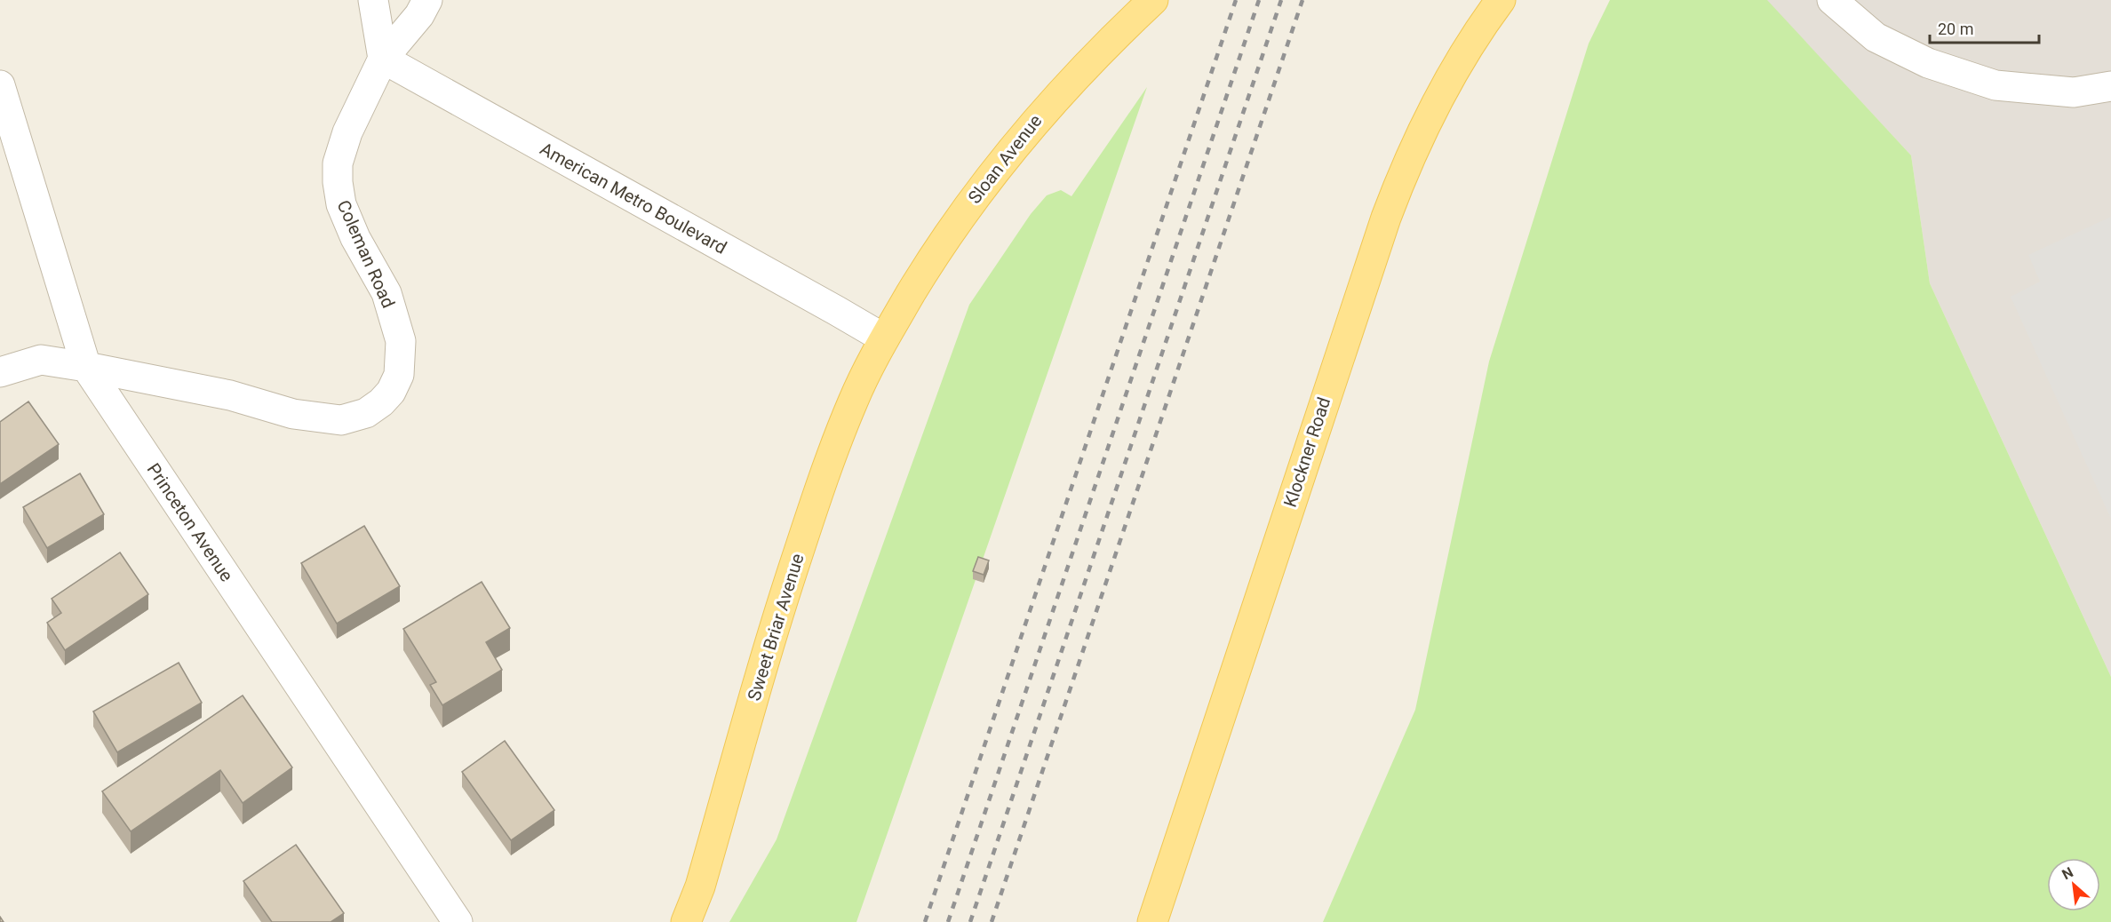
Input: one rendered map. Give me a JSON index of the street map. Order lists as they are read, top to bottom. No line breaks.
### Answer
{"streets":{"main road":["Sloan Avenue","Klockner Road","Sweet Briar Avenue"],"street":["American Metro Boulevard","Coleman Road","Princeton Avenue"]},"crossings":[["Sloan Avenue","American Metro Boulevard"],["Sloan Avenue","Sweet Briar Avenue"],["American Metro Boulevard","Coleman Road"],["American Metro Boulevard","Sweet Briar Avenue"],["Coleman Road","Princeton Avenue"]],"scale_bar":"20 m","north":"top left"}
